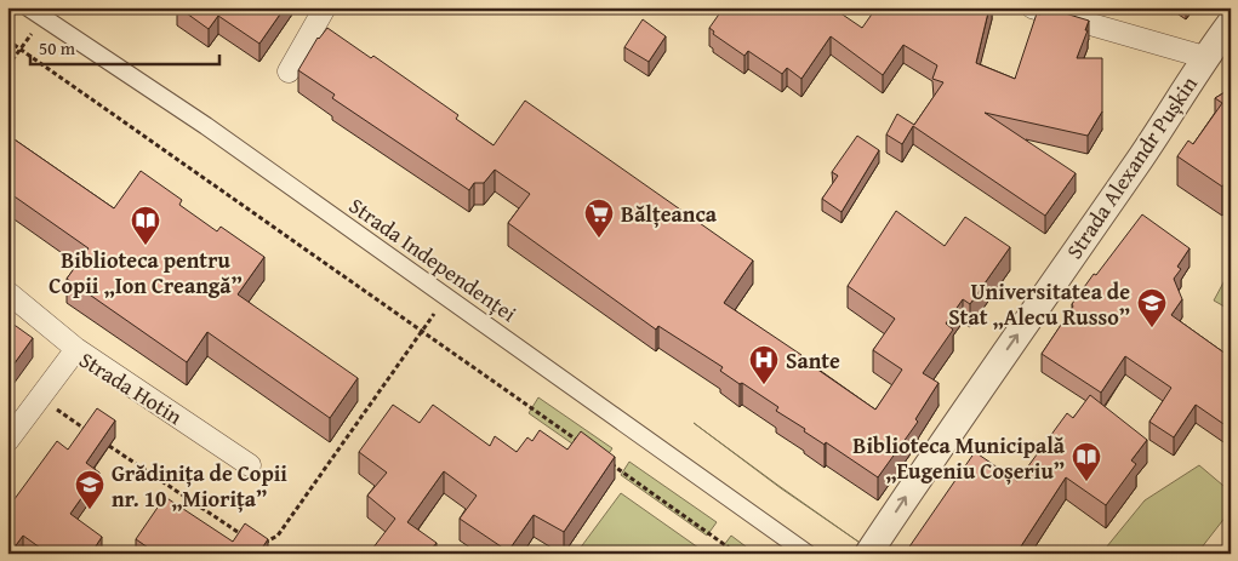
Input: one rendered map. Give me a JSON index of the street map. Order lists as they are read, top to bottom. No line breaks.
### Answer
{"streets":{"street":["Strada Alexandr Pușkin","Strada Independenței","Strada Hotin"]},"one_way":["Strada Alexandr Pușkin"],"places":{"supermarket":["Bălțeanca"],"library":["Biblioteca pentru Copii „Ion Creangă”","Biblioteca Municipală „Eugeniu Coșeriu”"],"school or university":["Universitatea de Stat „Alecu Russo”","Grădinița de Copii nr. 10 „Miorița”"],"hospital":["Sante"]},"scale_bar":"50 m"}
